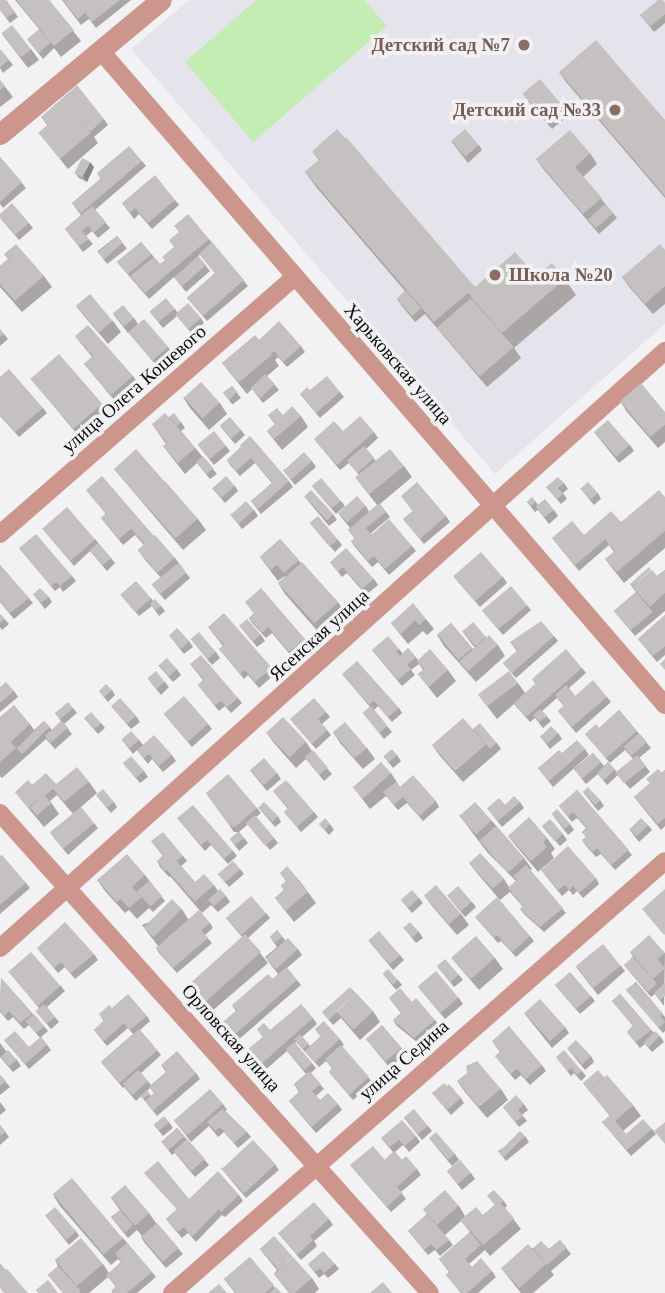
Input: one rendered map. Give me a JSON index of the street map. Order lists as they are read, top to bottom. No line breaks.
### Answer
{"streets":{"street":["Харьковская улица","улица Олега Кошевого","Ясенская улица","Орловская улица","улица Седина"]},"crossings":[["Харьковская улица","улица Олега Кошевого"],["Харьковская улица","Ясенская улица"],["Ясенская улица","Орловская улица"],["Орловская улица","улица Седина"]],"places":["Детский сад №7","Детский сад №33","Школа №20"]}
